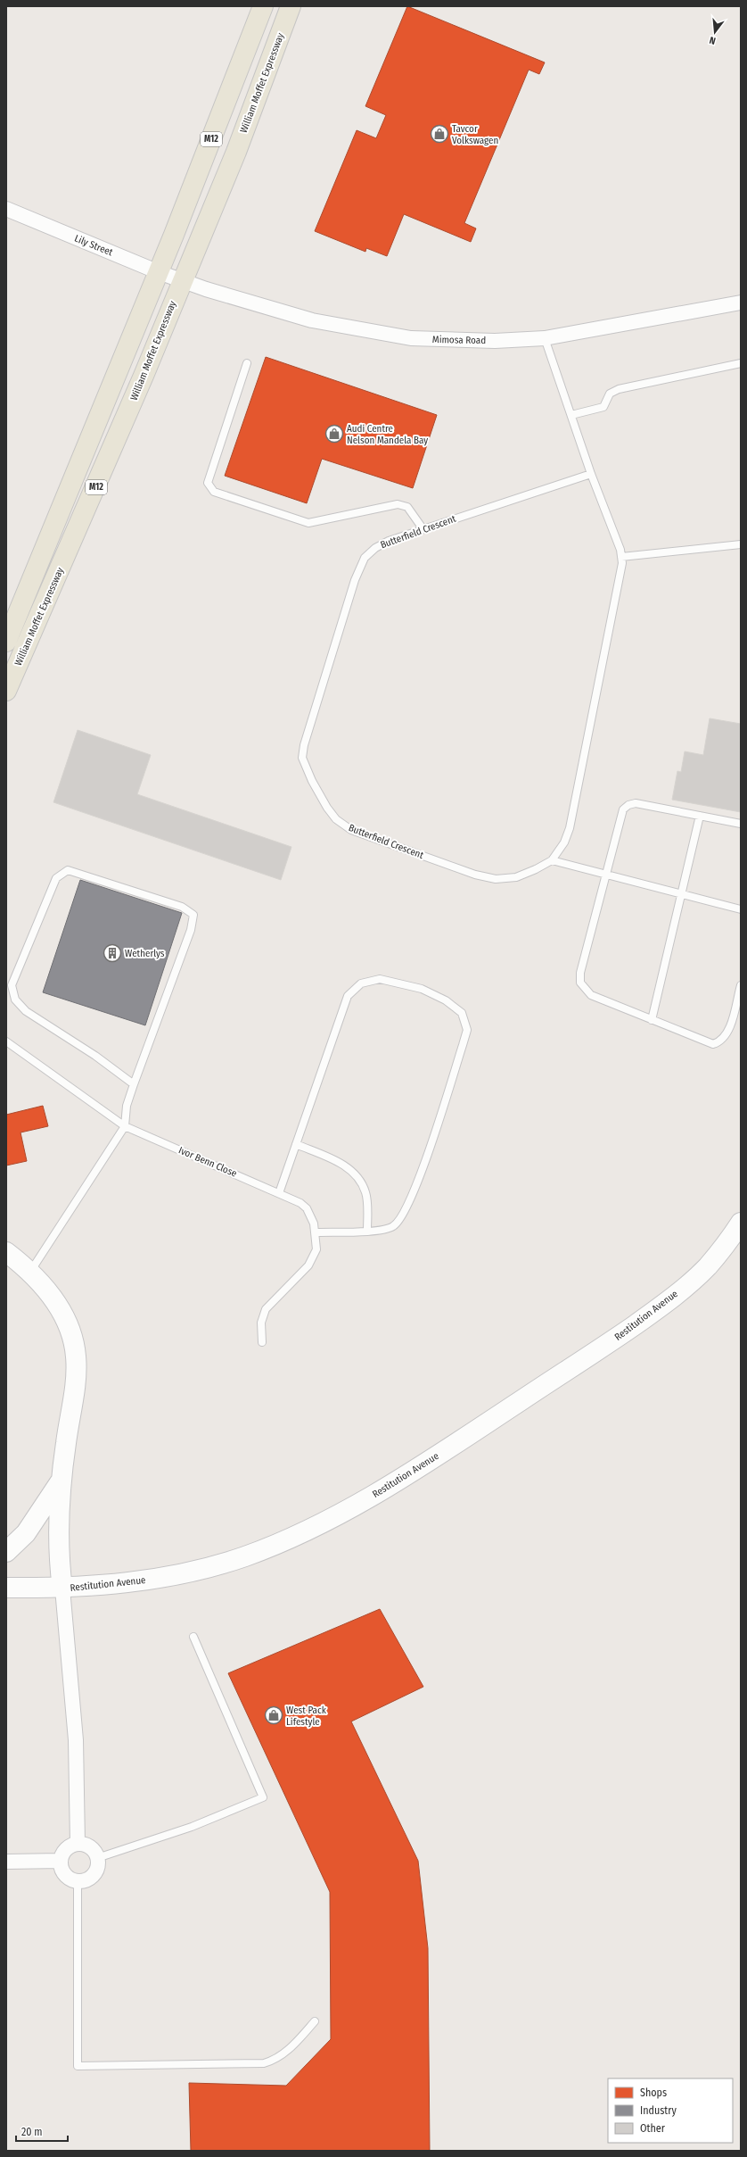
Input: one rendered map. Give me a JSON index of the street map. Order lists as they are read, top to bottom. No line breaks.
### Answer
{"streets":{"main road":["William Moffet Expressway","M12"],"street":["Lily Street","Mimosa Road","Restitution Avenue"],"lane":["Butterfield Crescent","Ivor Benn Close"]},"crossings":[["William Moffet Expressway","Lily Street"],["William Moffet Expressway","Mimosa Road"],["Lily Street","Mimosa Road"],["Mimosa Road","Butterfield Crescent"]],"places":{"shop":["Tavcor Volkswagen","Audi Centre Nelson Mandela Bay","West Pack Lifestyle"],"building":["Wetherlys"]},"legend":["Shops","Industry","Other"],"scale_bar":"20 m","north":"bottom"}
